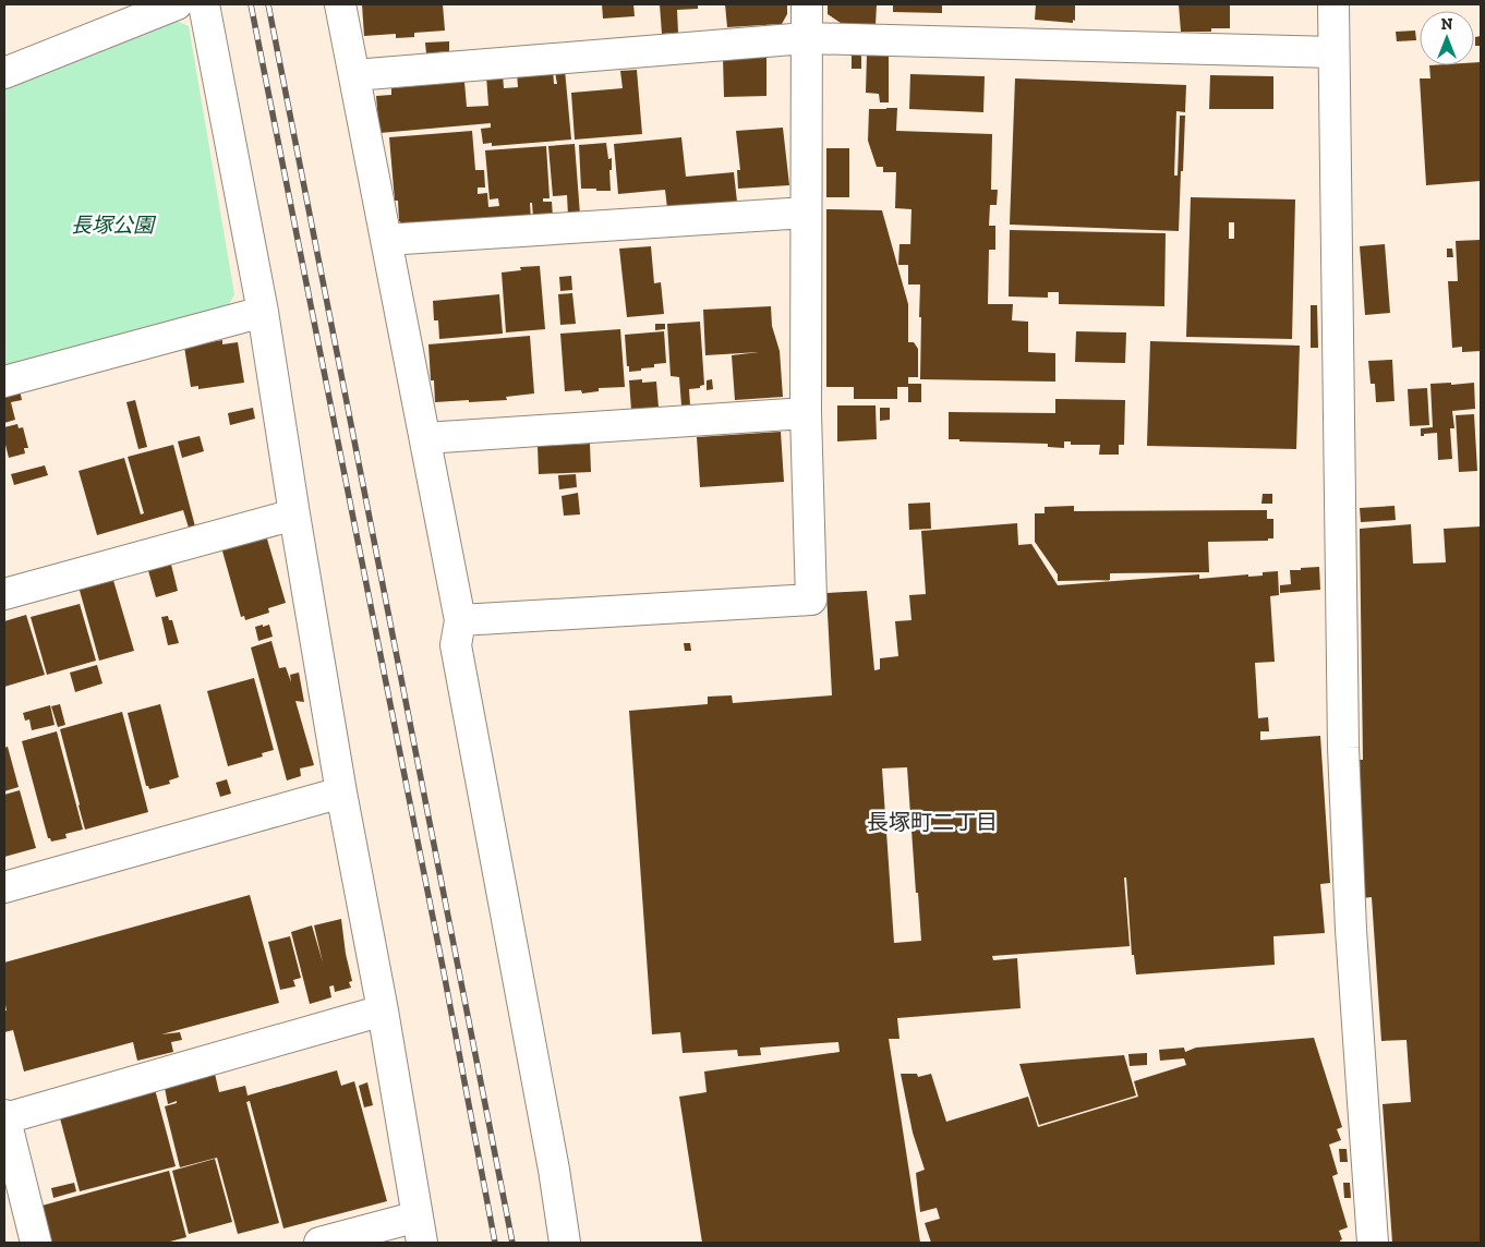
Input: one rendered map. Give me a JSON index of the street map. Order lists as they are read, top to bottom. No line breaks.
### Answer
{"districts":["長塚町二丁目"],"parks":["長塚公園"],"north":"top"}
